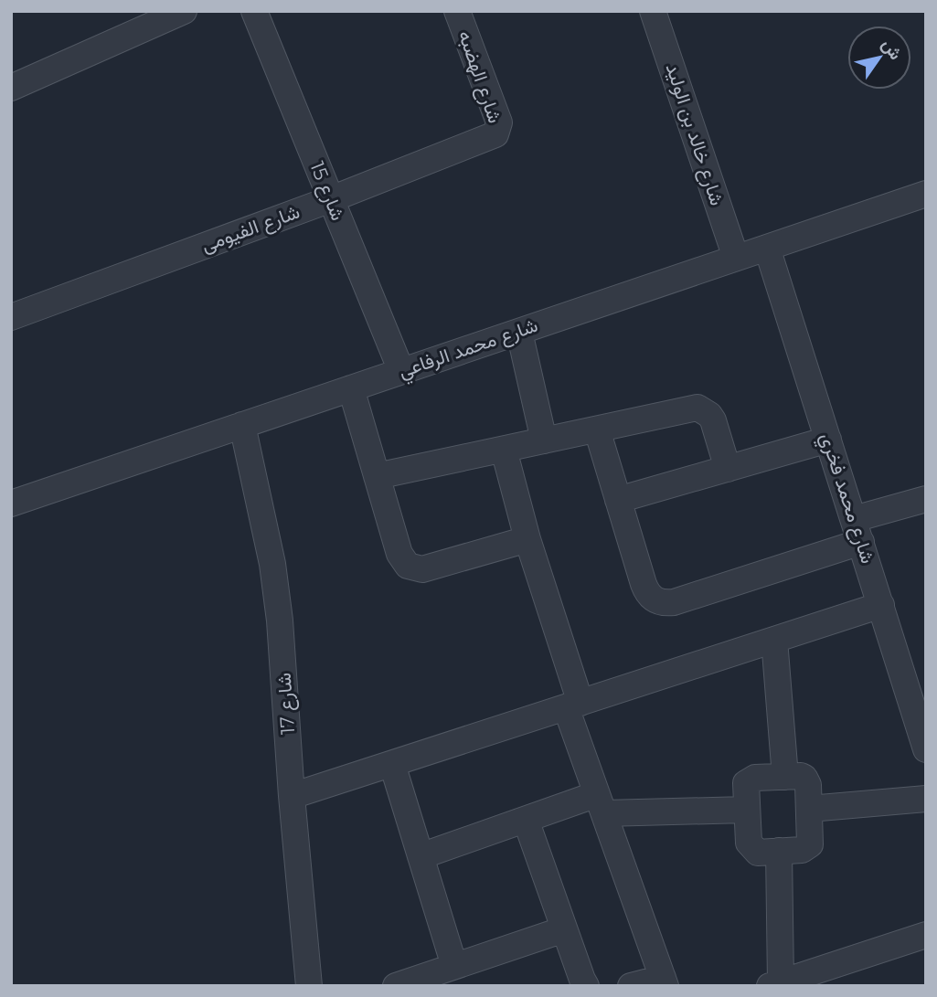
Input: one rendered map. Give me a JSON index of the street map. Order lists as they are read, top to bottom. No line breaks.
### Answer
{"streets":{"street":["شارع الهضبه","شارع خالد بن الوليد","شارع 15","شارع الفيومى","شارع محمد الرفاعي","شارع محمد فخري","شارع 17"]},"crossings":[["شارع الهضبه","شارع الفيومى"],["شارع خالد بن الوليد","شارع محمد الرفاعي"],["شارع 15","شارع الفيومى"],["شارع 15","شارع محمد الرفاعي"],["شارع محمد الرفاعي","شارع محمد فخري"],["شارع محمد الرفاعي","شارع 17"]],"north":"top right"}
